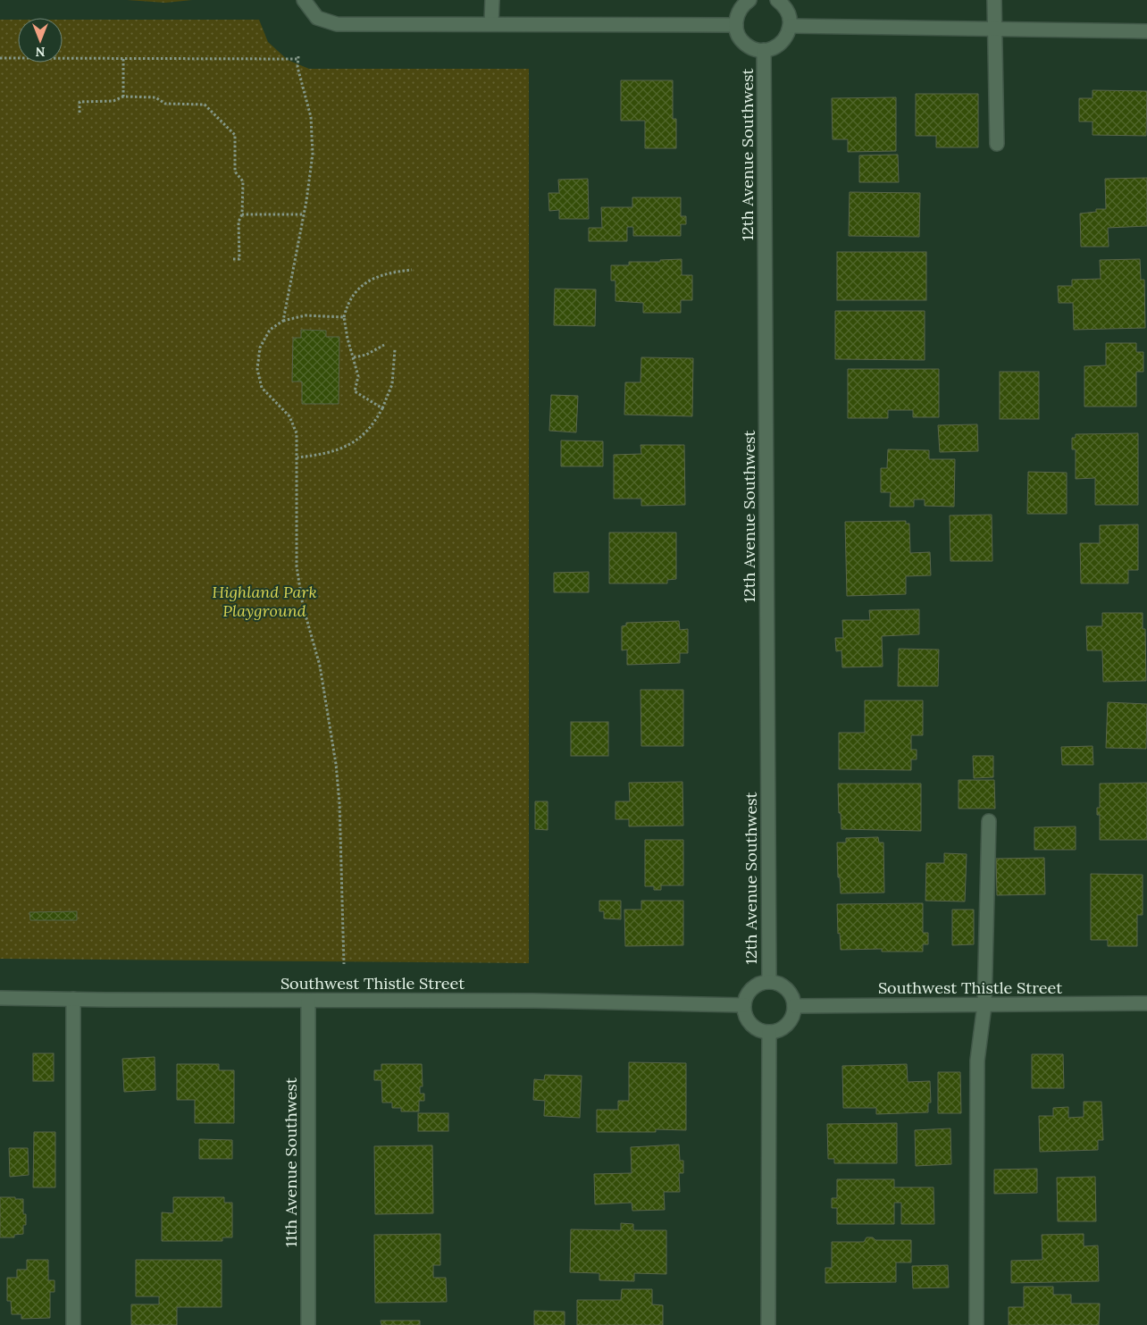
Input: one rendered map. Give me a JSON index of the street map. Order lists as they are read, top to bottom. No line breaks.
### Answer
{"streets":{"street":["12th Avenue Southwest","Southwest Thistle Street","11th Avenue Southwest"]},"crossings":[["12th Avenue Southwest","Southwest Thistle Street"],["Southwest Thistle Street","11th Avenue Southwest"]],"parks":["Highland Park Playground"],"north":"bottom"}
